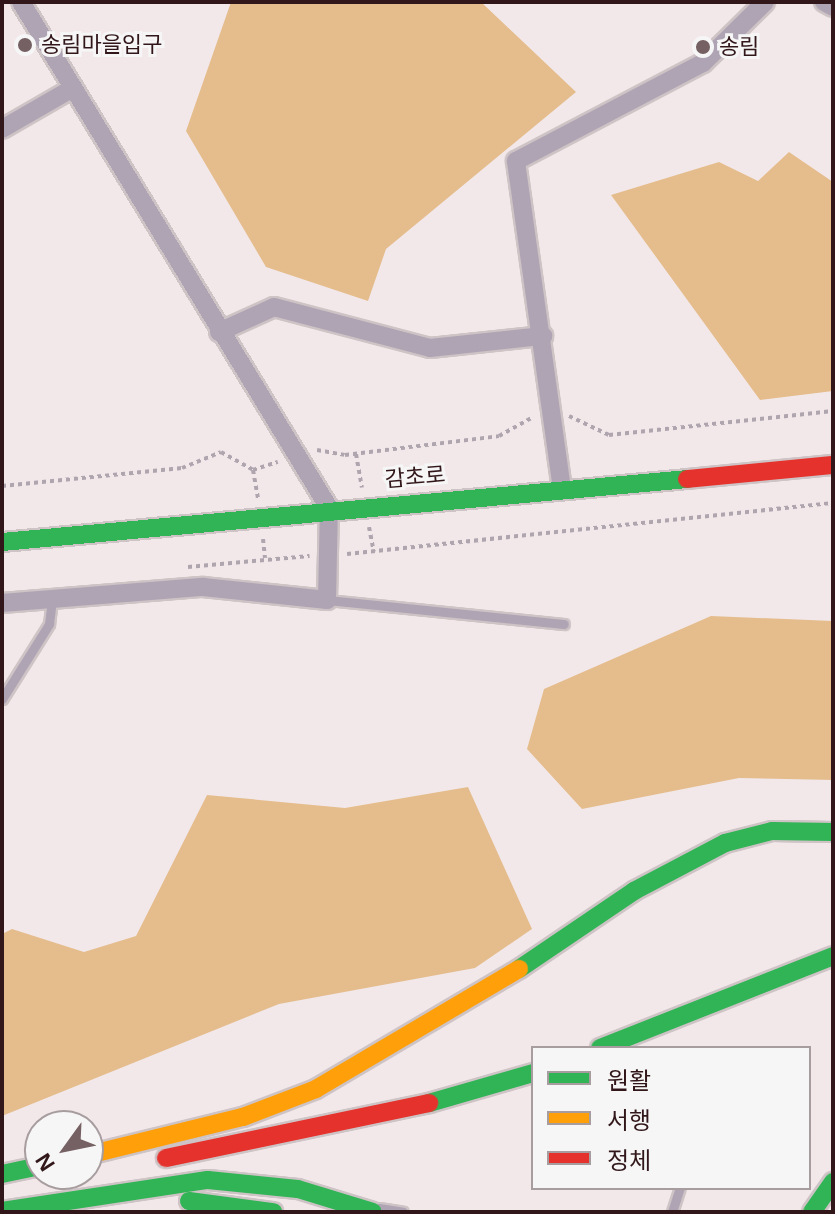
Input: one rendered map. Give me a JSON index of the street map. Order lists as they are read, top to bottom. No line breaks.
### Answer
{"streets":{"main road":["감초로"]},"places":["송림마을입구","송림"],"legend":["원활","서행","정체"],"north":"bottom left"}
